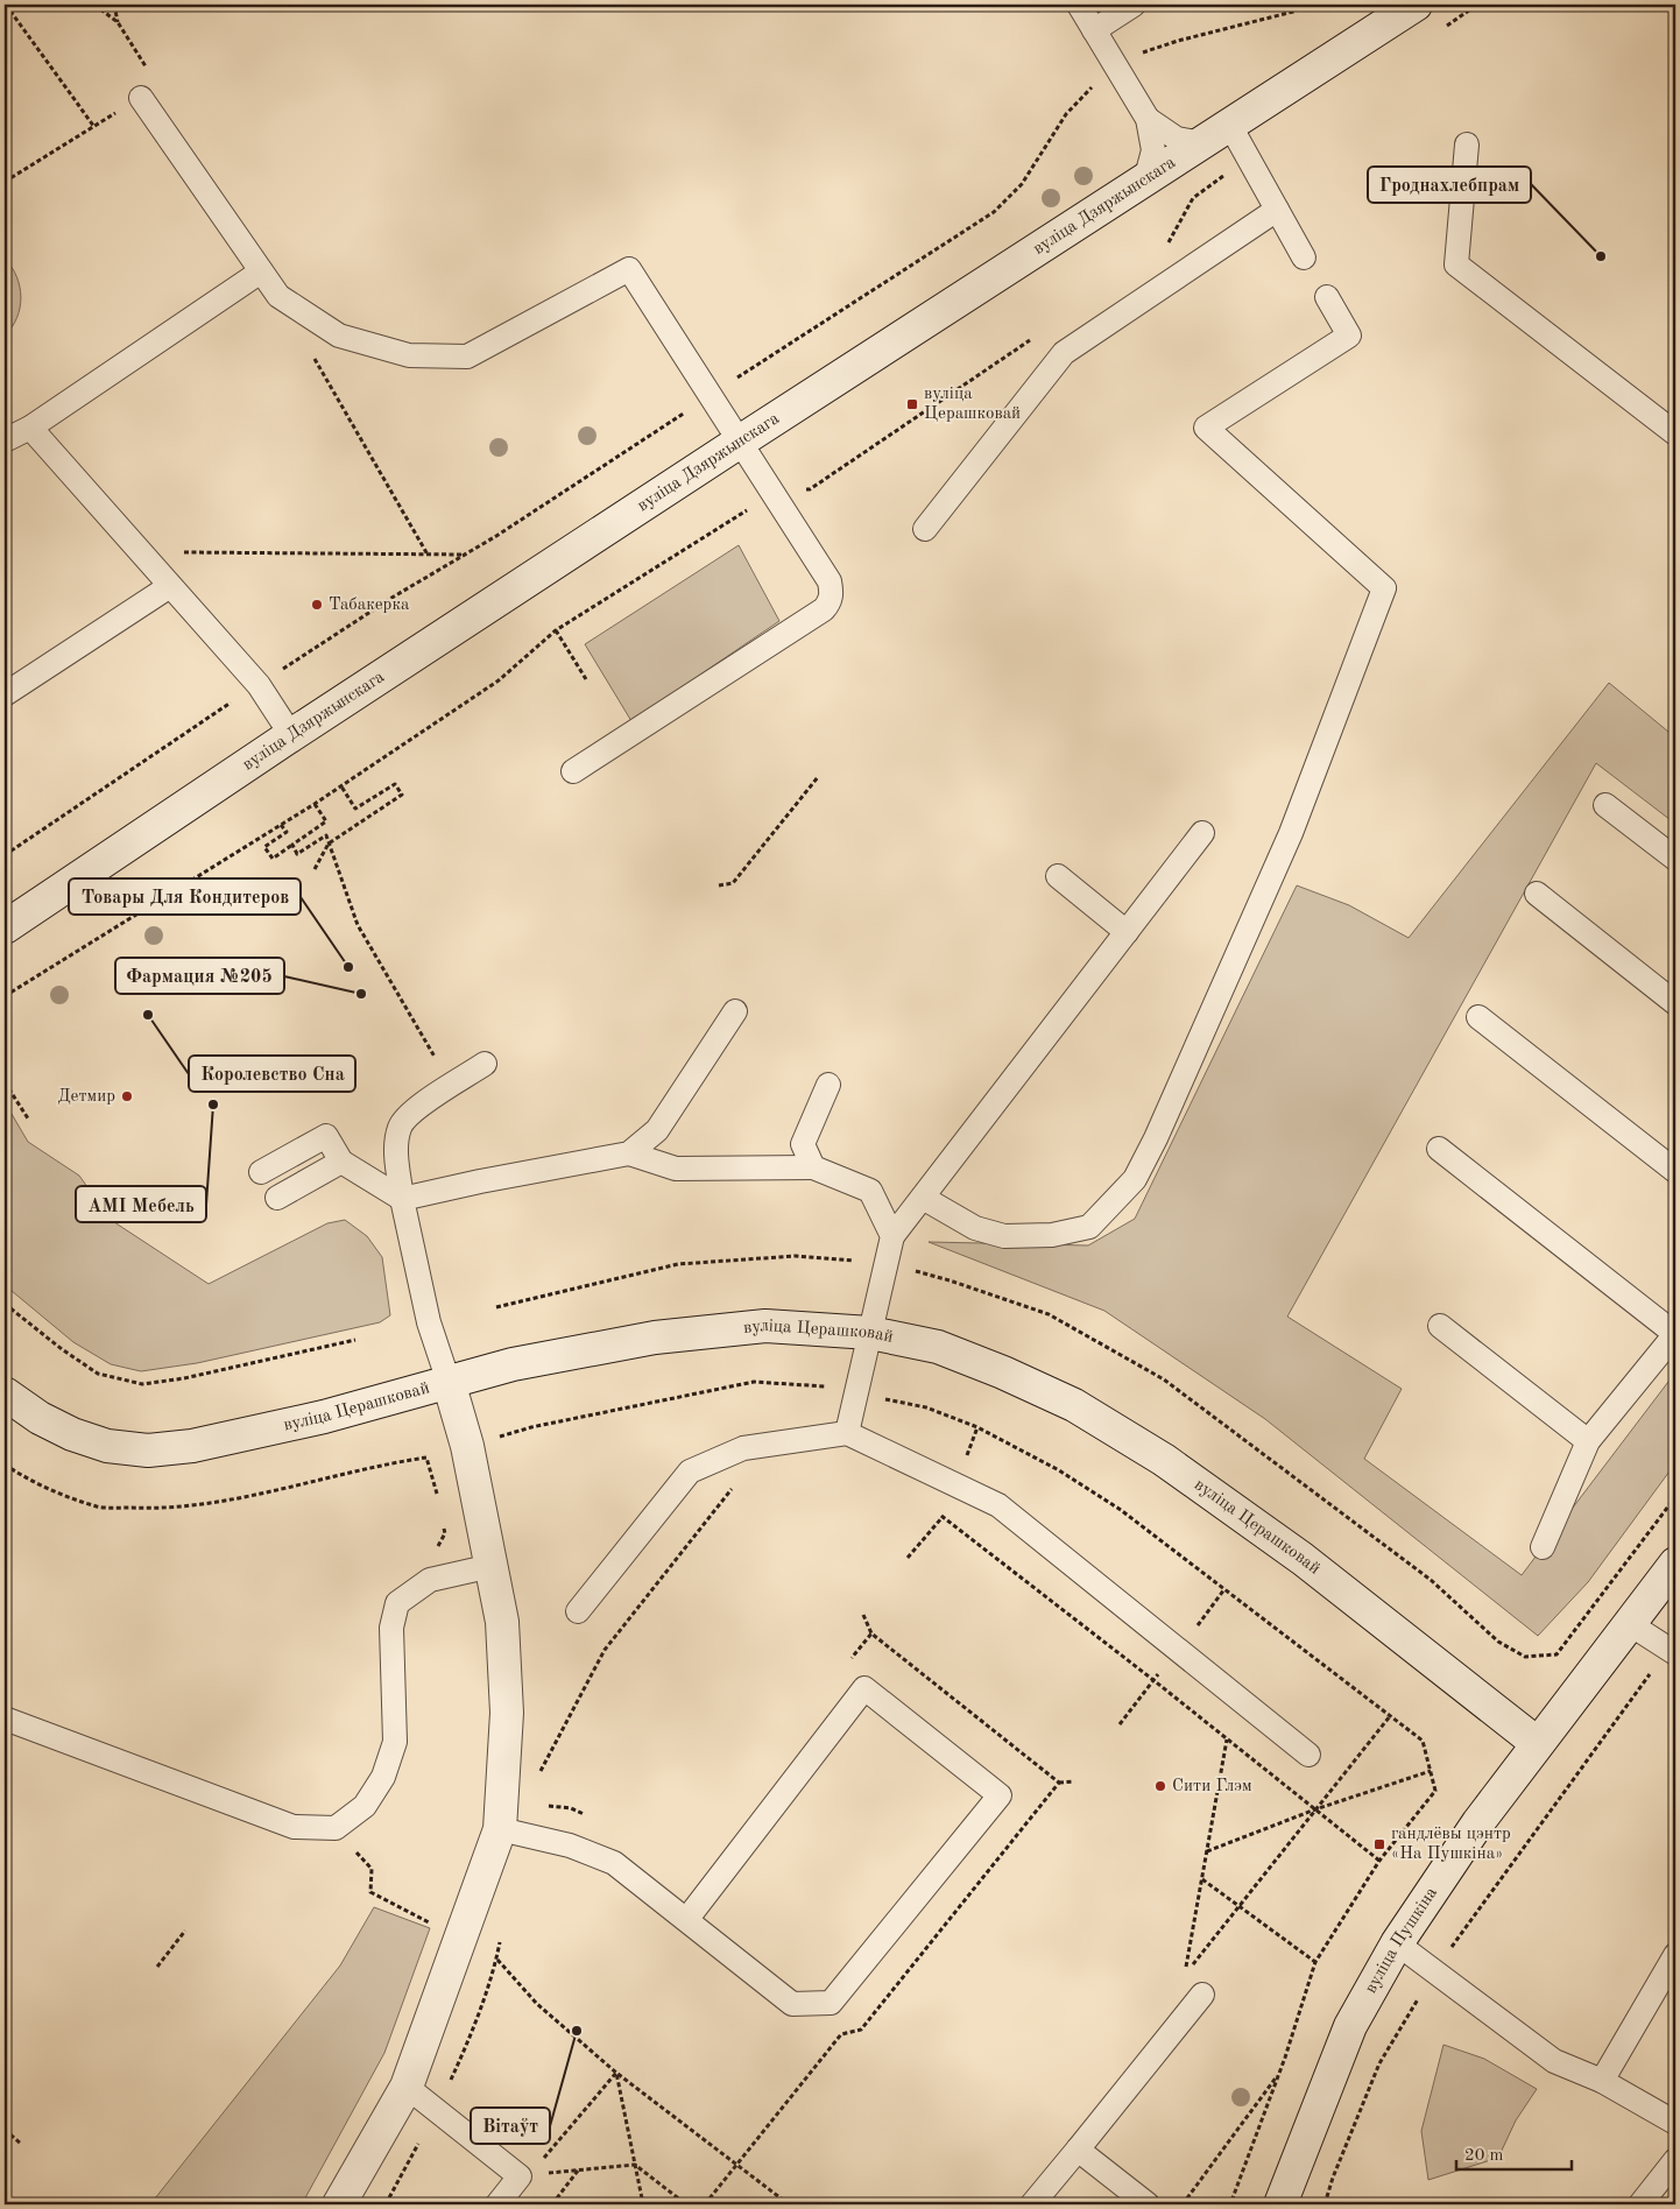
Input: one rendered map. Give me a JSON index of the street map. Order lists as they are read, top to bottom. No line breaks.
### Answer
{"streets":{"street":["вуліца Дзяржынскага","вуліца Церашковай","вуліца Пушкіна"]},"crossings":[["вуліца Церашковай","вуліца Пушкіна"]],"places":{"other":["Гроднахлебпрам","Табакерка","Товары Для Кондитеров","Фармация №205","Королевство Сна","Детмир","AMI Мебель","Сити Глэм","Вітаўт"],"transit":["вуліца Церашковай","гандлёвы цэнтр «На Пушкіна»"]},"scale_bar":"20 m"}
